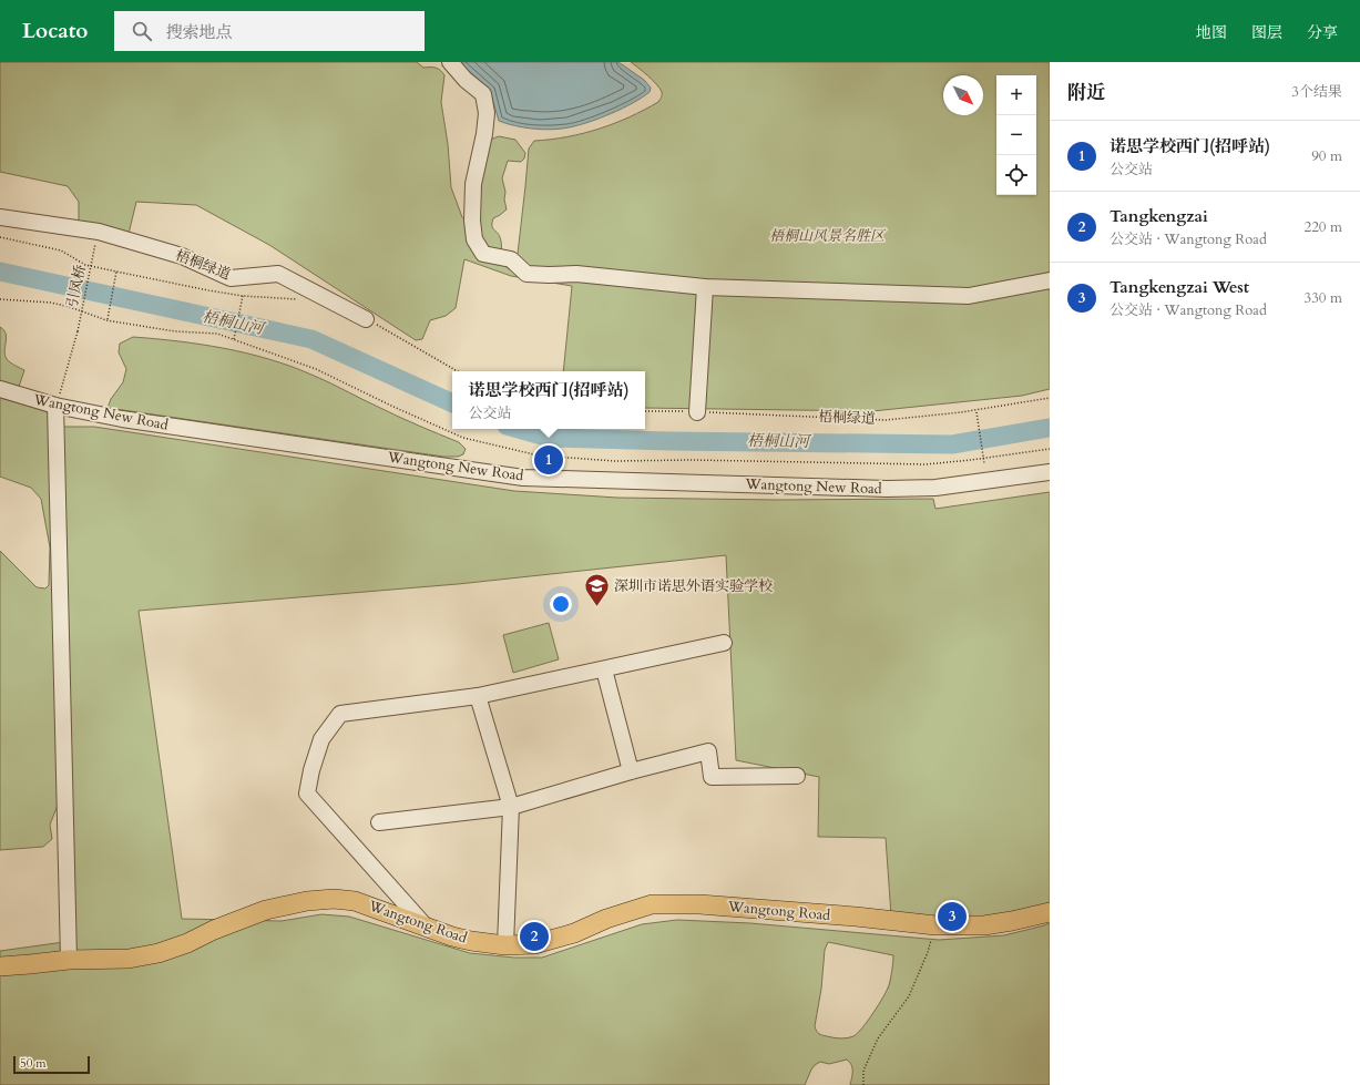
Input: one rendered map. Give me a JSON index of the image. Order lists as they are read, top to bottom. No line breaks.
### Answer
{"streets":{"main road":["Wangtong Road"],"street":["梧桐绿道","Wangtong New Road"],"path":["引凤桥"]},"crossings":[["引凤桥","Wangtong New Road"]],"water":["梧桐山河"],"parks":["梧桐山风景名胜区"],"places":{"school or university":["深圳市诺思外语实验学校"]},"scale_bar":"50 m","north":"bottom right","page":{"header":"Locato","search":"搜索地点","nav":["地图","图层","分享"],"heading":["附近","3个结果"],"map_buttons":["+","−"],"list":[{"mark":"1","name":"诺思学校西门(招呼站)","note":"公交站","value":"90 m"},{"mark":"2","name":"Tangkengzai","note":"公交站 · Wangtong Road","value":"220 m"},{"mark":"3","name":"Tangkengzai West","note":"公交站 · Wangtong Road","value":"330 m"}],"popup":["诺思学校西门(招呼站)","公交站"],"pins":["1","3","2"],"scale":"50 m"}}
